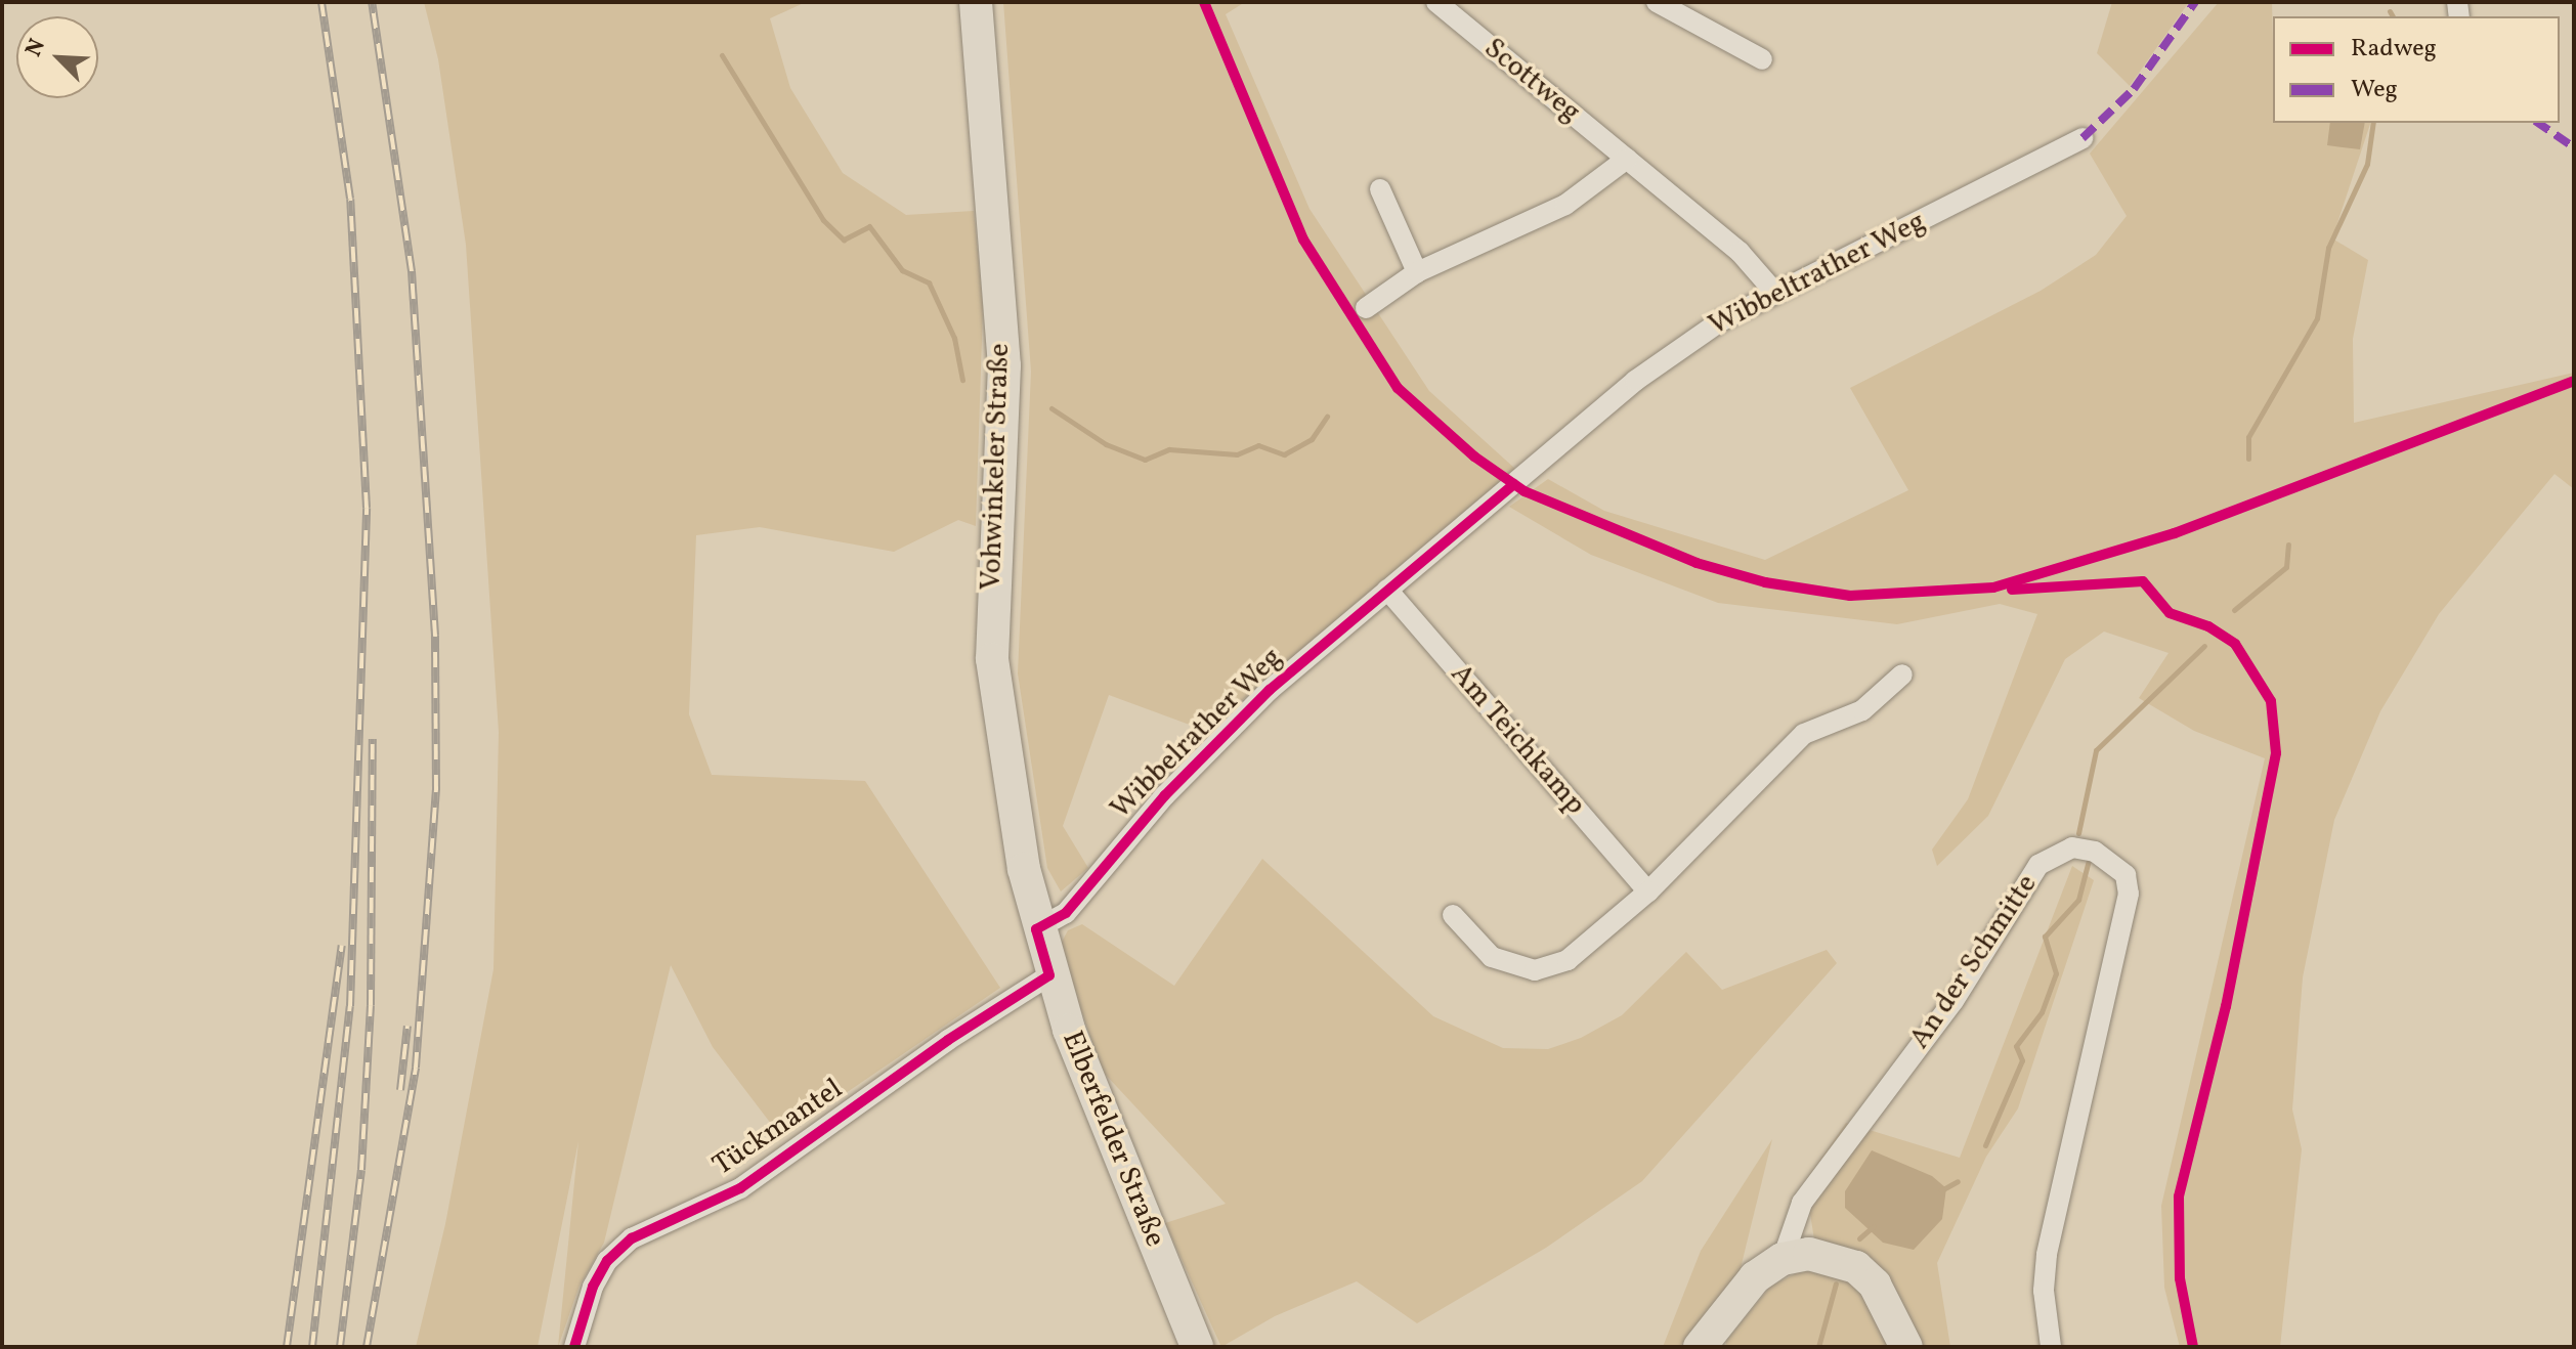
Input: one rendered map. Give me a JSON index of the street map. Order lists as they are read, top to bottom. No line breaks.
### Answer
{"streets":{"main road":["Vohwinkeler Straße","Elberfelder Straße"],"street":["Scottweg","Wibbeltrather Weg","Wibbelrather Weg","Am Teichkamp","An der Schmitte","Tückmantel"]},"crossings":[["Scottweg","Wibbeltrather Weg"],["Wibbeltrather Weg","Wibbelrather Weg"],["Vohwinkeler Straße","Wibbelrather Weg"],["Vohwinkeler Straße","Elberfelder Straße"],["Wibbelrather Weg","Am Teichkamp"],["Wibbelrather Weg","Elberfelder Straße"],["Tückmantel","Elberfelder Straße"]],"legend":["Radweg","Weg"],"north":"top left"}
